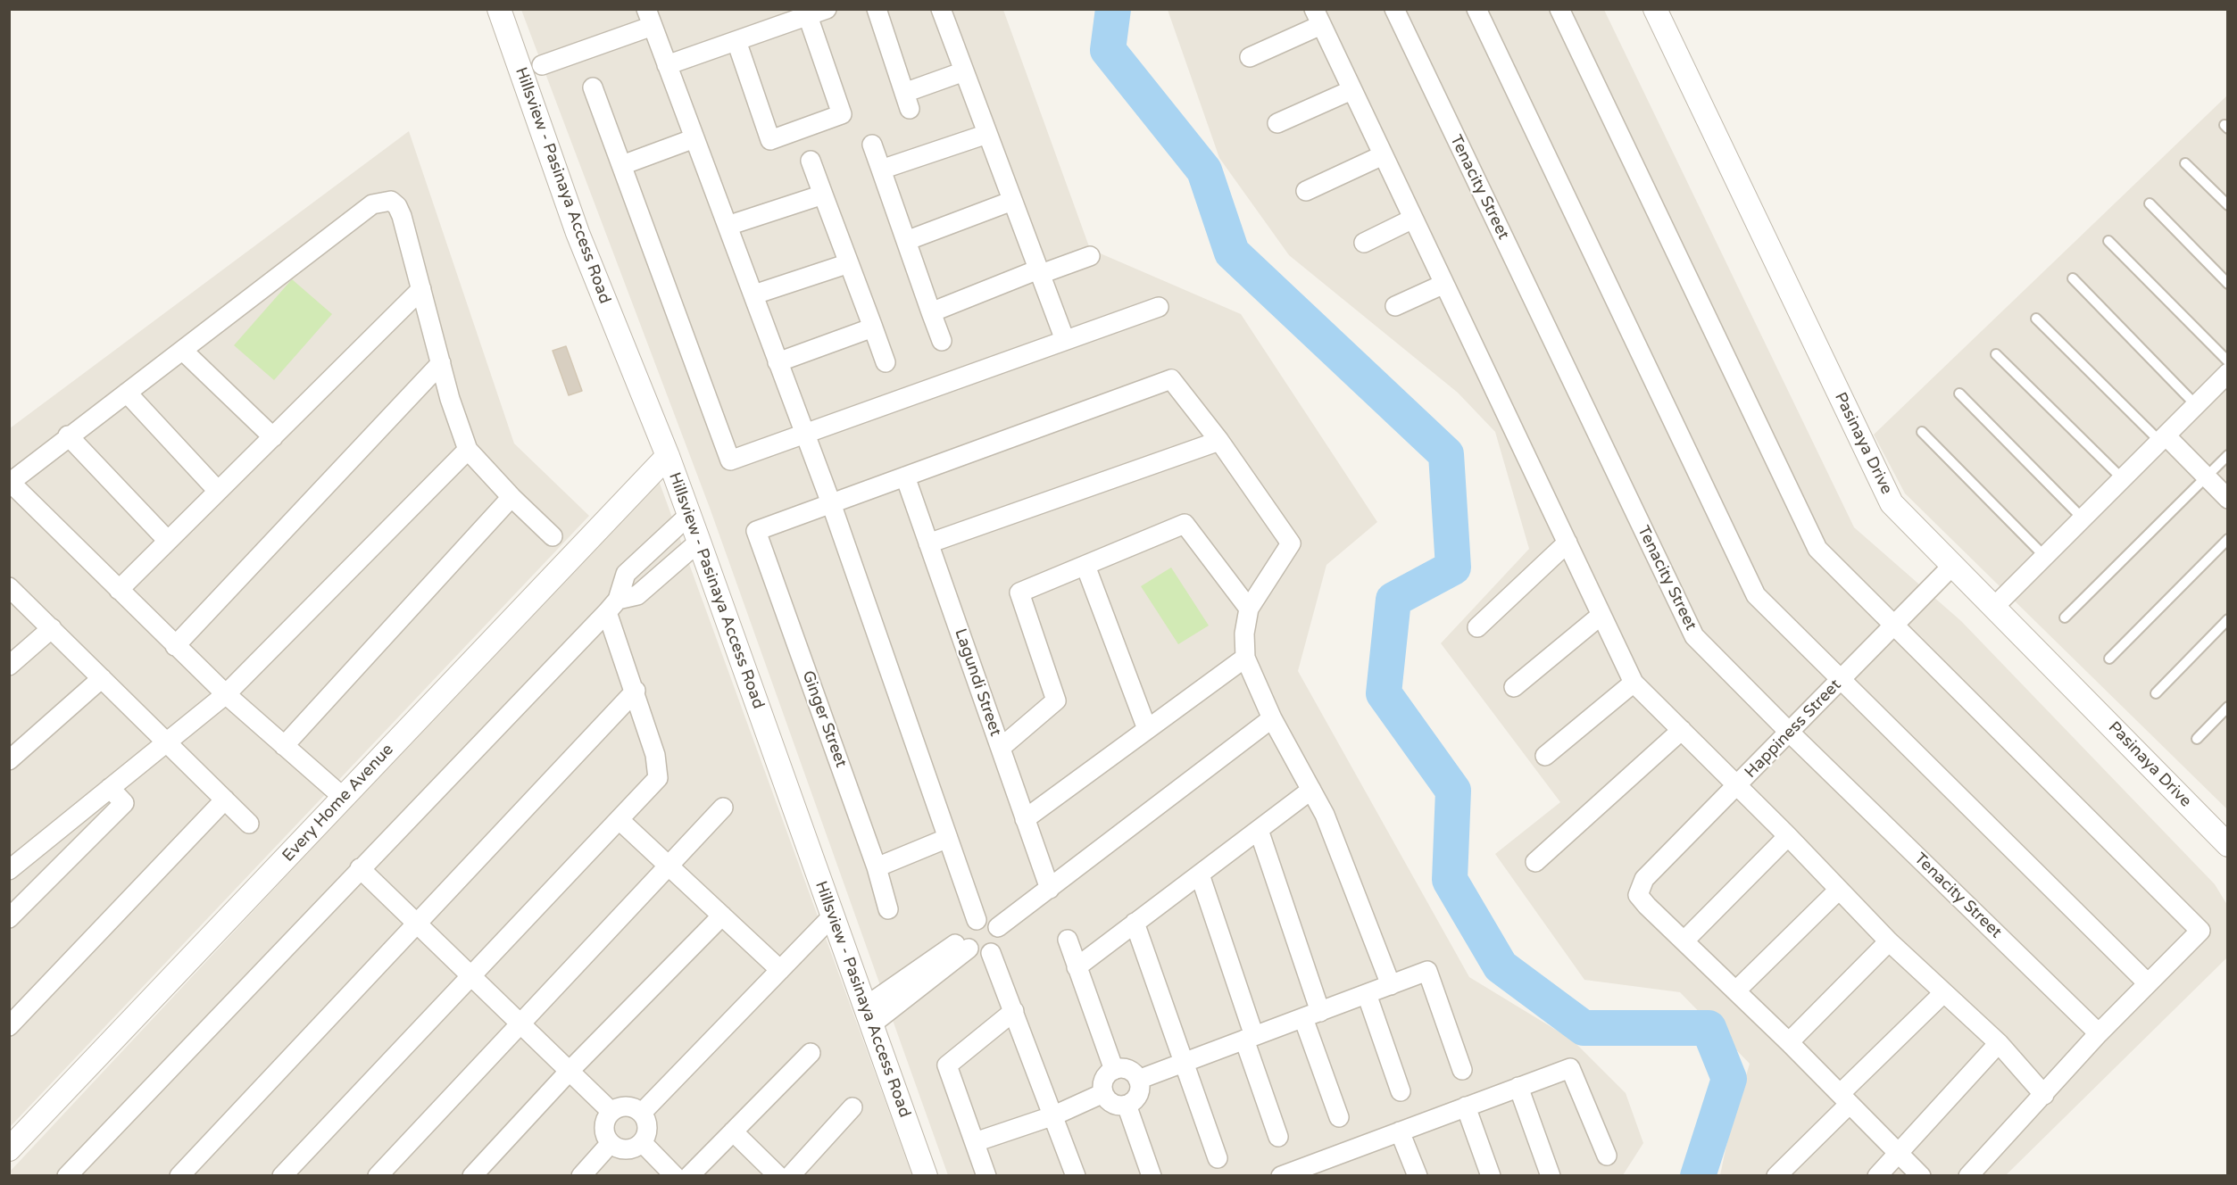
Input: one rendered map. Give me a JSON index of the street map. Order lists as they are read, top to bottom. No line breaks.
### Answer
{"streets":{"street":["Hillsview - Pasinaya Access Road","Tenacity Street","Pasinaya Drive","Lagundi Street","Ginger Street","Happiness Street","Every Home Avenue"]},"crossings":[["Hillsview - Pasinaya Access Road","Every Home Avenue"],["Tenacity Street","Happiness Street"],["Pasinaya Drive","Happiness Street"]]}
